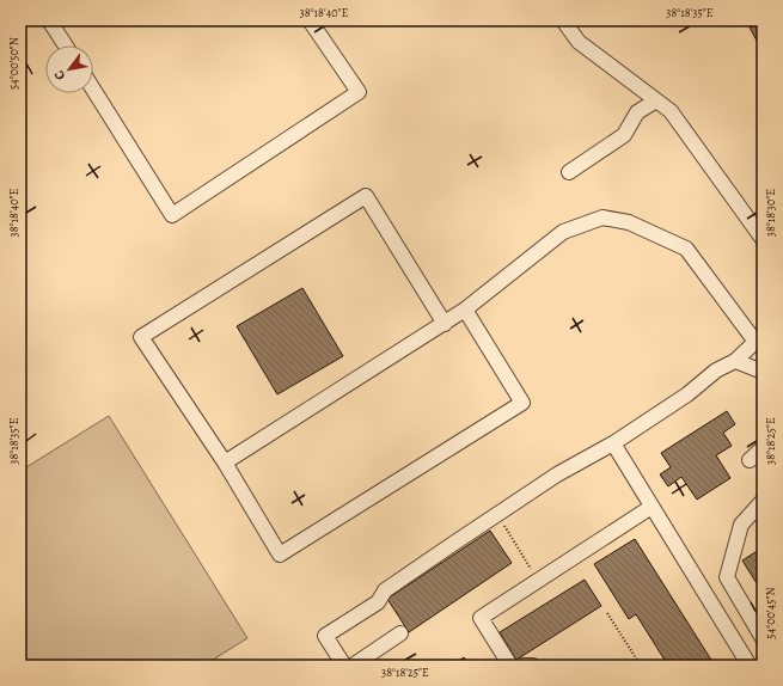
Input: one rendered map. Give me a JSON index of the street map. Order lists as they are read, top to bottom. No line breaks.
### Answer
{"north":"bottom left","coordinates":["38°18'40\"E","38°18'35\"E","54°00'50\"N","38°18'30\"E","38°18'25\"E","54°00'45\"N"]}
